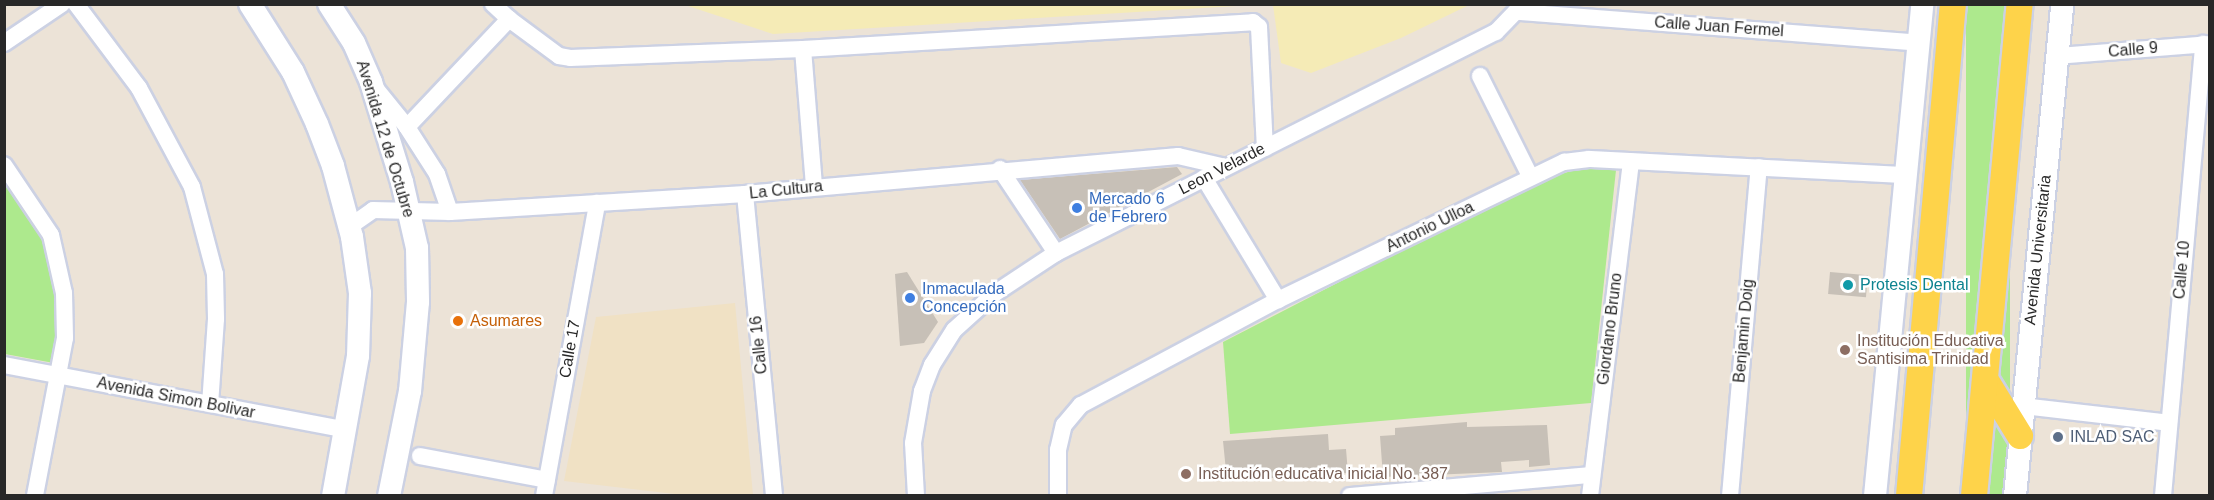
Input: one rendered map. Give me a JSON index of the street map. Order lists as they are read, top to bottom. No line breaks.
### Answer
{"streets":{"main road":["Avenida 12 de Octubre","Avenida Universitaria"],"street":["Calle Juan Fermel","Calle 9","Leon Velarde","La Cultura","Antonio Ulloa","Calle 10","Giordano Bruno","Benjamin Doig","Calle 16","Calle 17","Avenida Simon Bolivar"]},"crossings":[["Calle Juan Fermel","Leon Velarde"],["Calle 9","Avenida Universitaria"],["Calle 9","Calle 10"],["Avenida 12 de Octubre","La Cultura"],["Leon Velarde","La Cultura"],["La Cultura","Calle 16"],["La Cultura","Calle 17"],["Antonio Ulloa","Giordano Bruno"],["Antonio Ulloa","Benjamin Doig"]],"places":["Mercado 6 de Febrero","Protesis Dental","Inmaculada Concepción","Asumares","Institución Educativa Santisima Trinidad","INLAD SAC","Institución educativa inicial No. 387"]}
